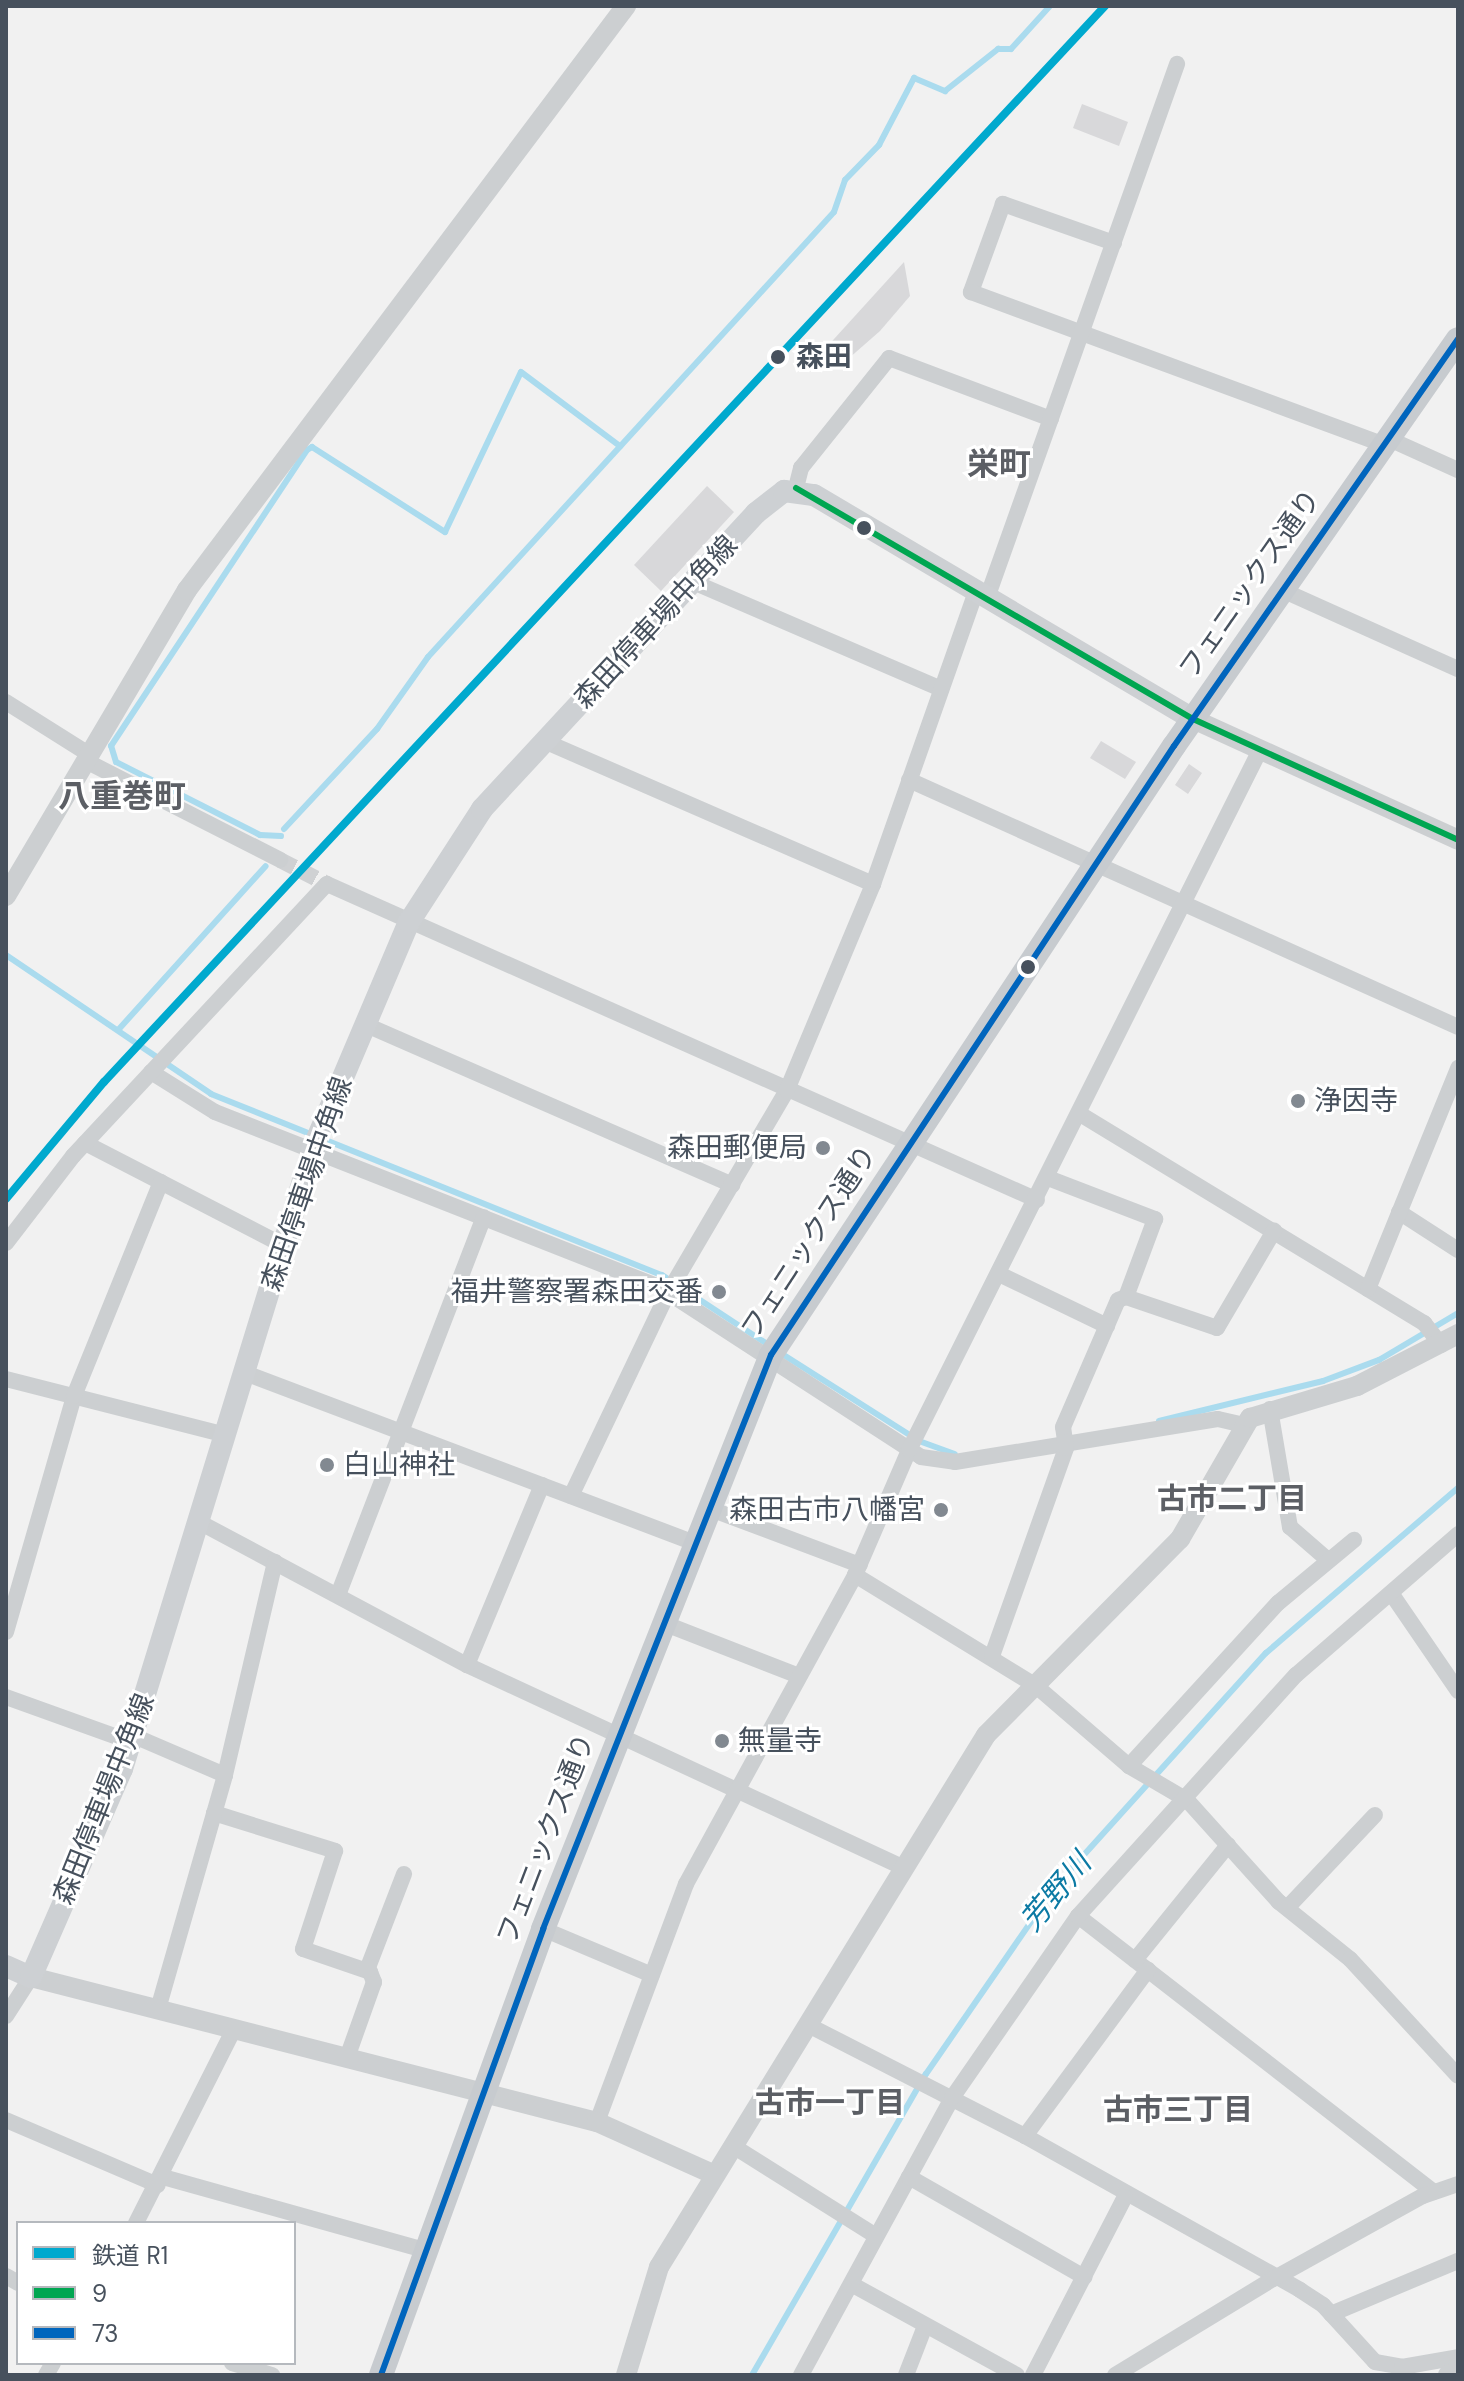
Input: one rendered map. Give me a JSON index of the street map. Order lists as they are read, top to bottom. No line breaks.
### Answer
{"streets":{"main road":["フェニックス通り","森田停車場中角線"]},"districts":["栄町","八重巻町","古市二丁目","古市一丁目","古市三丁目"],"water":["芳野川"],"places":["森田","浄因寺","森田郵便局","福井警察署森田交番","白山神社","森田古市八幡宮","無量寺"],"lines":["rail line R1","transit line 73","transit line 9"],"legend":["鉄道 R1","9","73"]}
